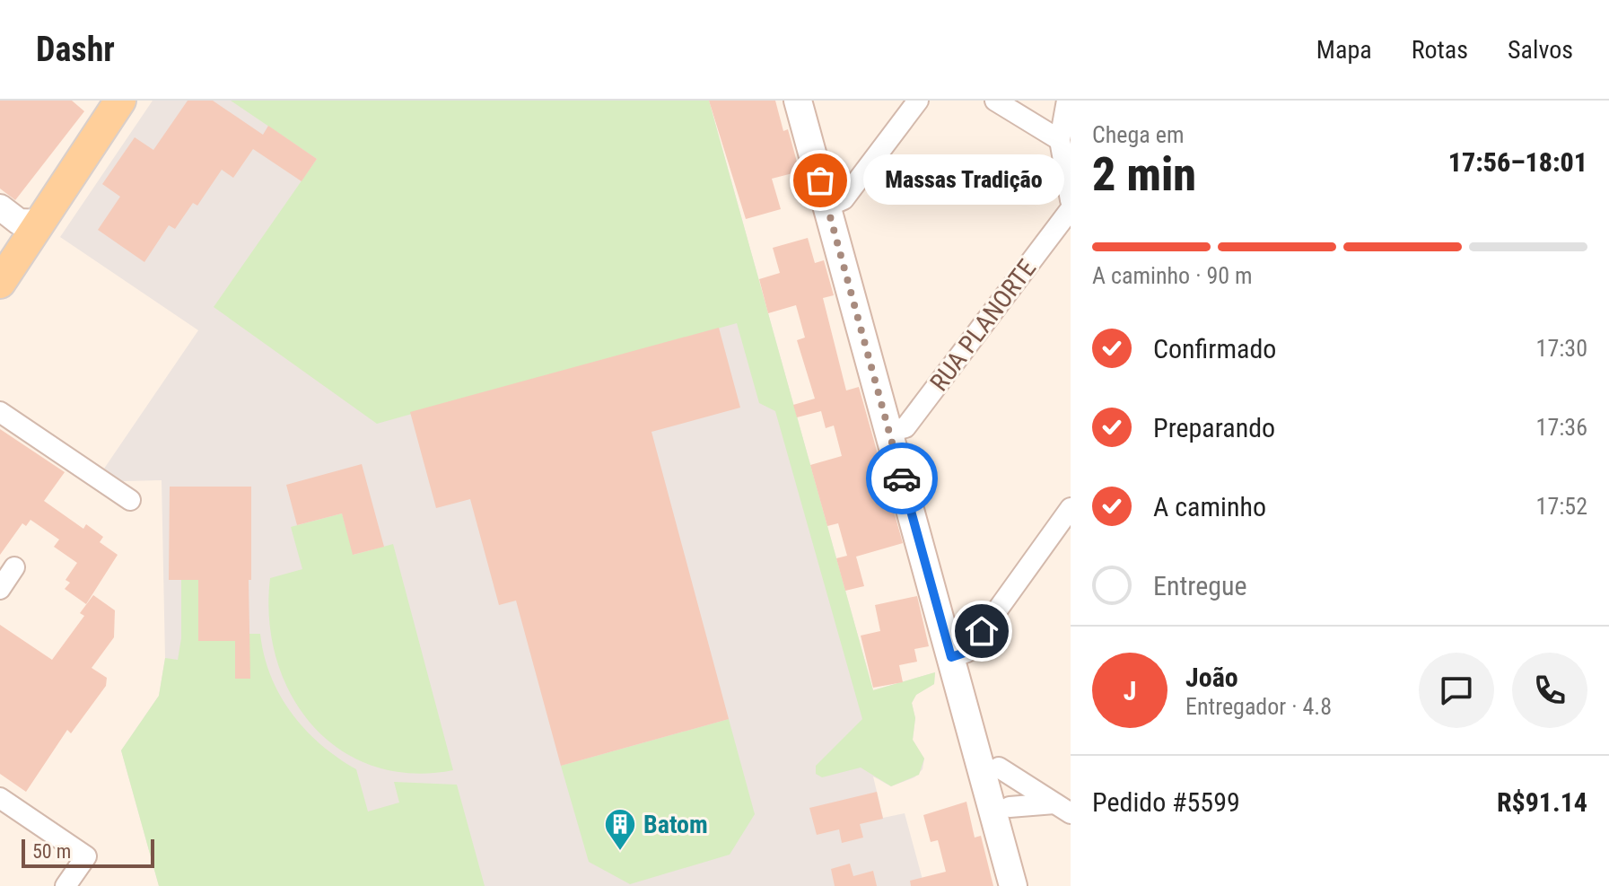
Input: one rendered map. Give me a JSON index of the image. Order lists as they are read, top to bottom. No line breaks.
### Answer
{"streets":{"street":["RUA PLANORTE"]},"places":{"other":["Massas Tradição"],"building":["Batom"]},"scale_bar":"50 m","page":{"header":"Dashr","nav":["Mapa","Rotas","Salvos"],"heading":["2 min","Chega em","17:56–18:01"],"panel":["João","Entregador · 4.8","Pedido #5599","R$91.14"],"bubble":"Massas Tradição","bar":"A caminho · 90 m","list":[["Confirmado","17:30"],["Preparando","17:36"],["A caminho","17:52"],"Entregue"],"round":"J","scale":"50 m"}}
